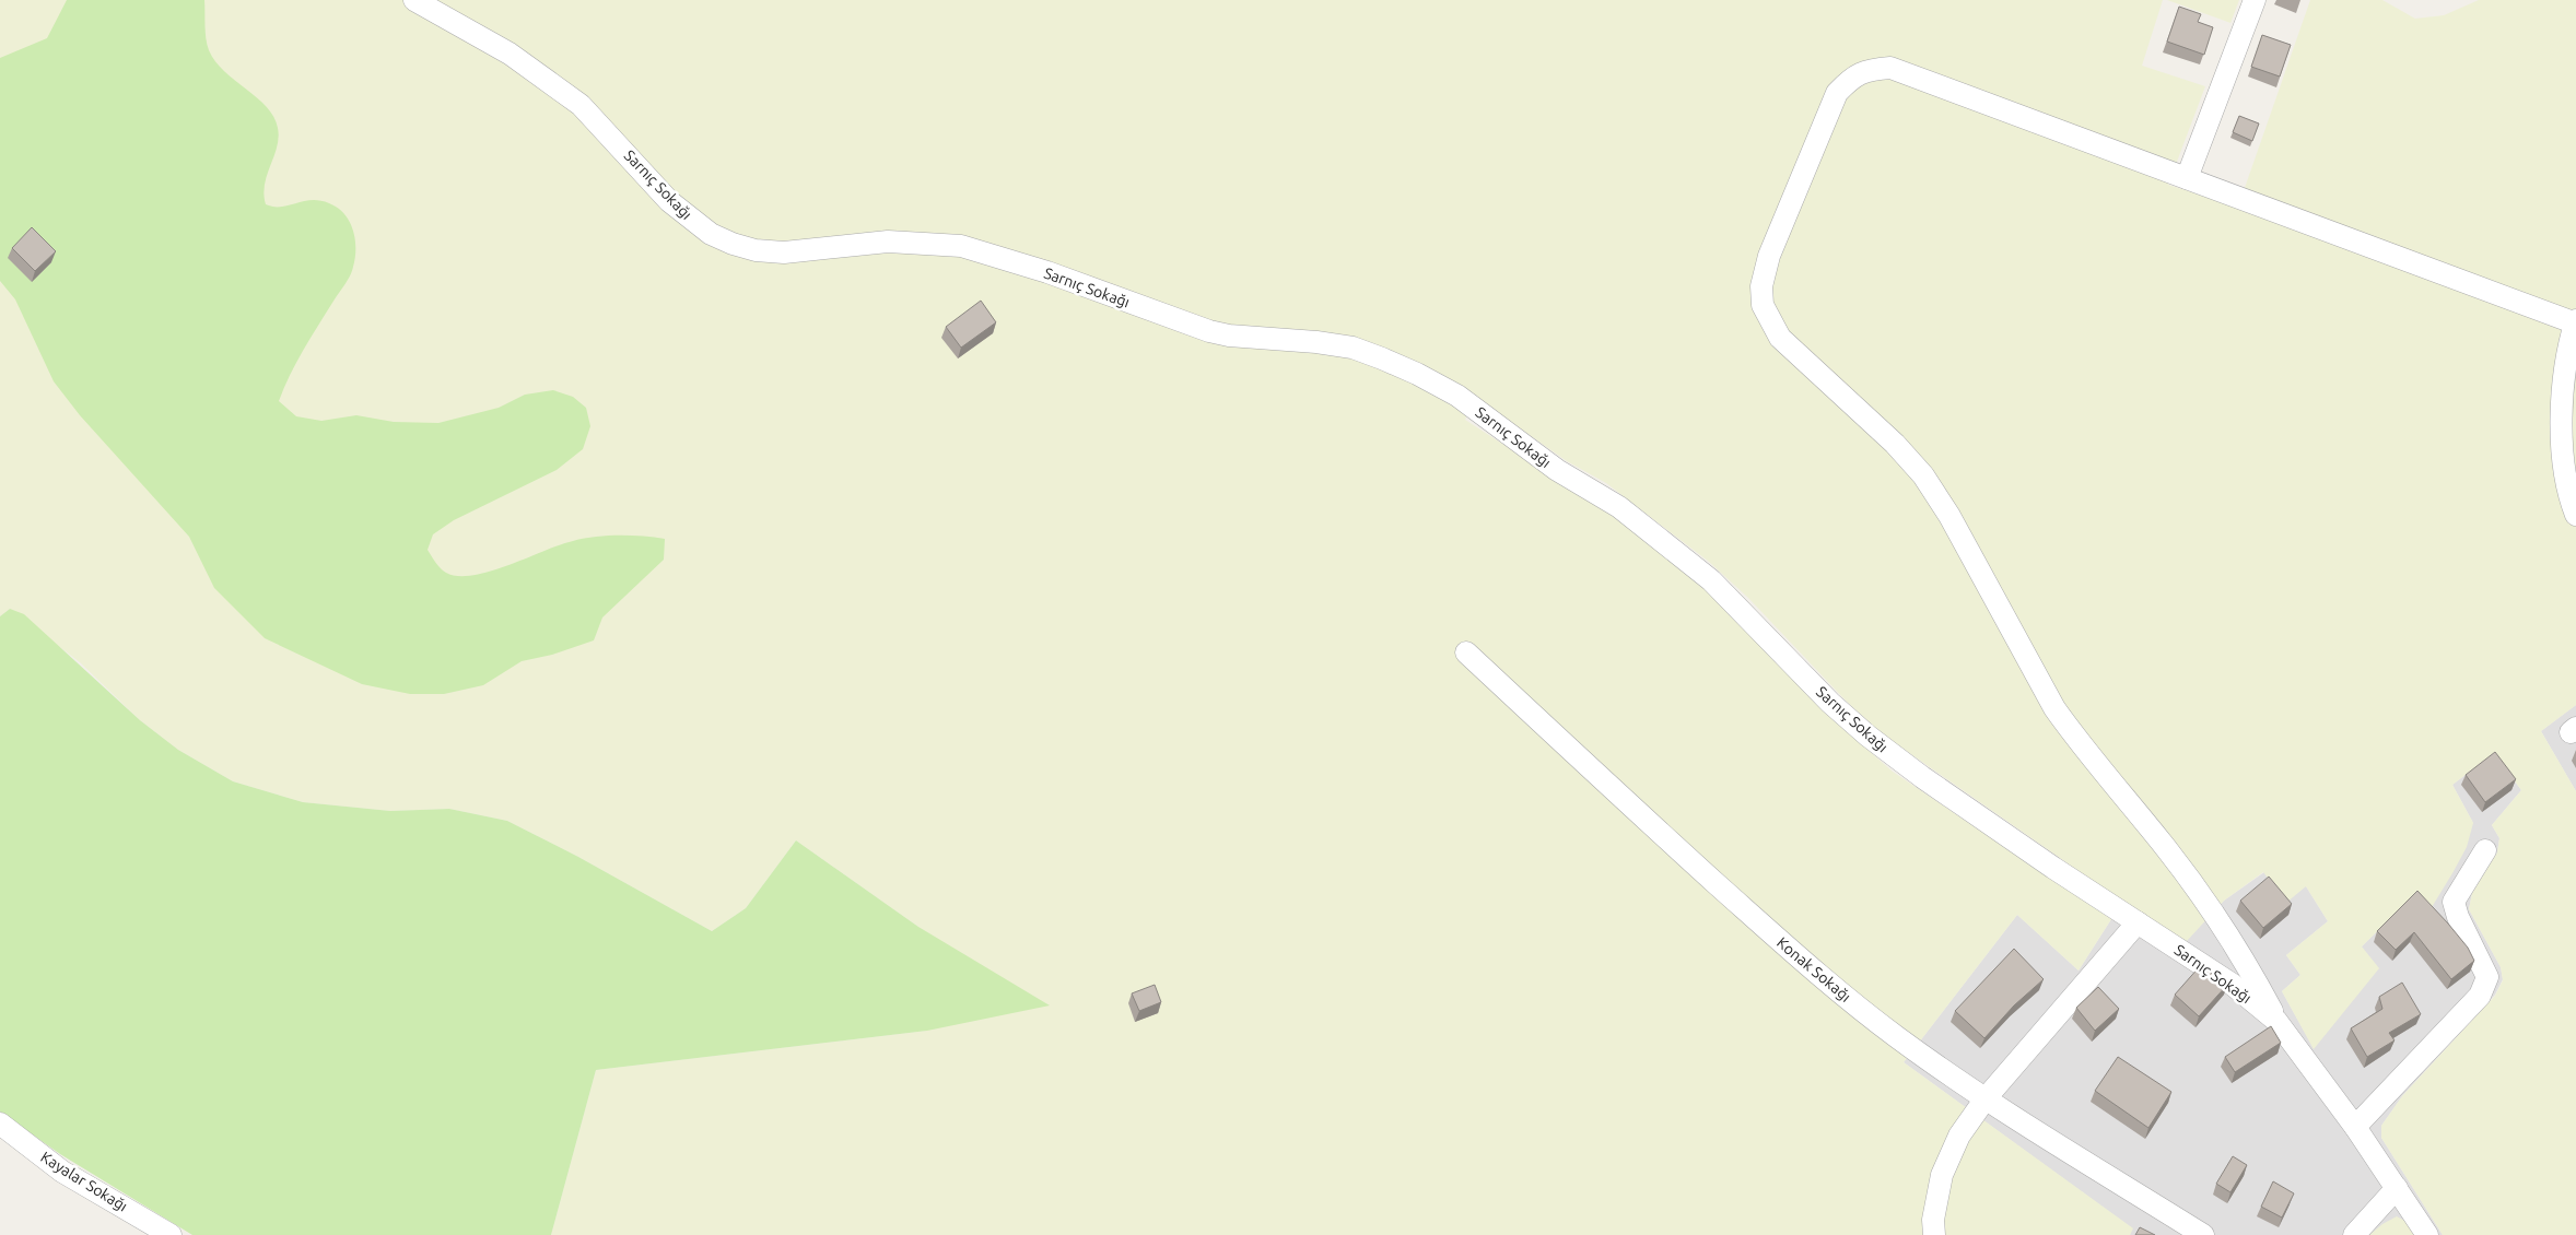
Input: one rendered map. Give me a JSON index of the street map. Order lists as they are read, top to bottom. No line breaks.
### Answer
{"streets":{"street":["Sarnıç Sokağı","Konak Sokağı","Kayalar Sokağı"]}}
